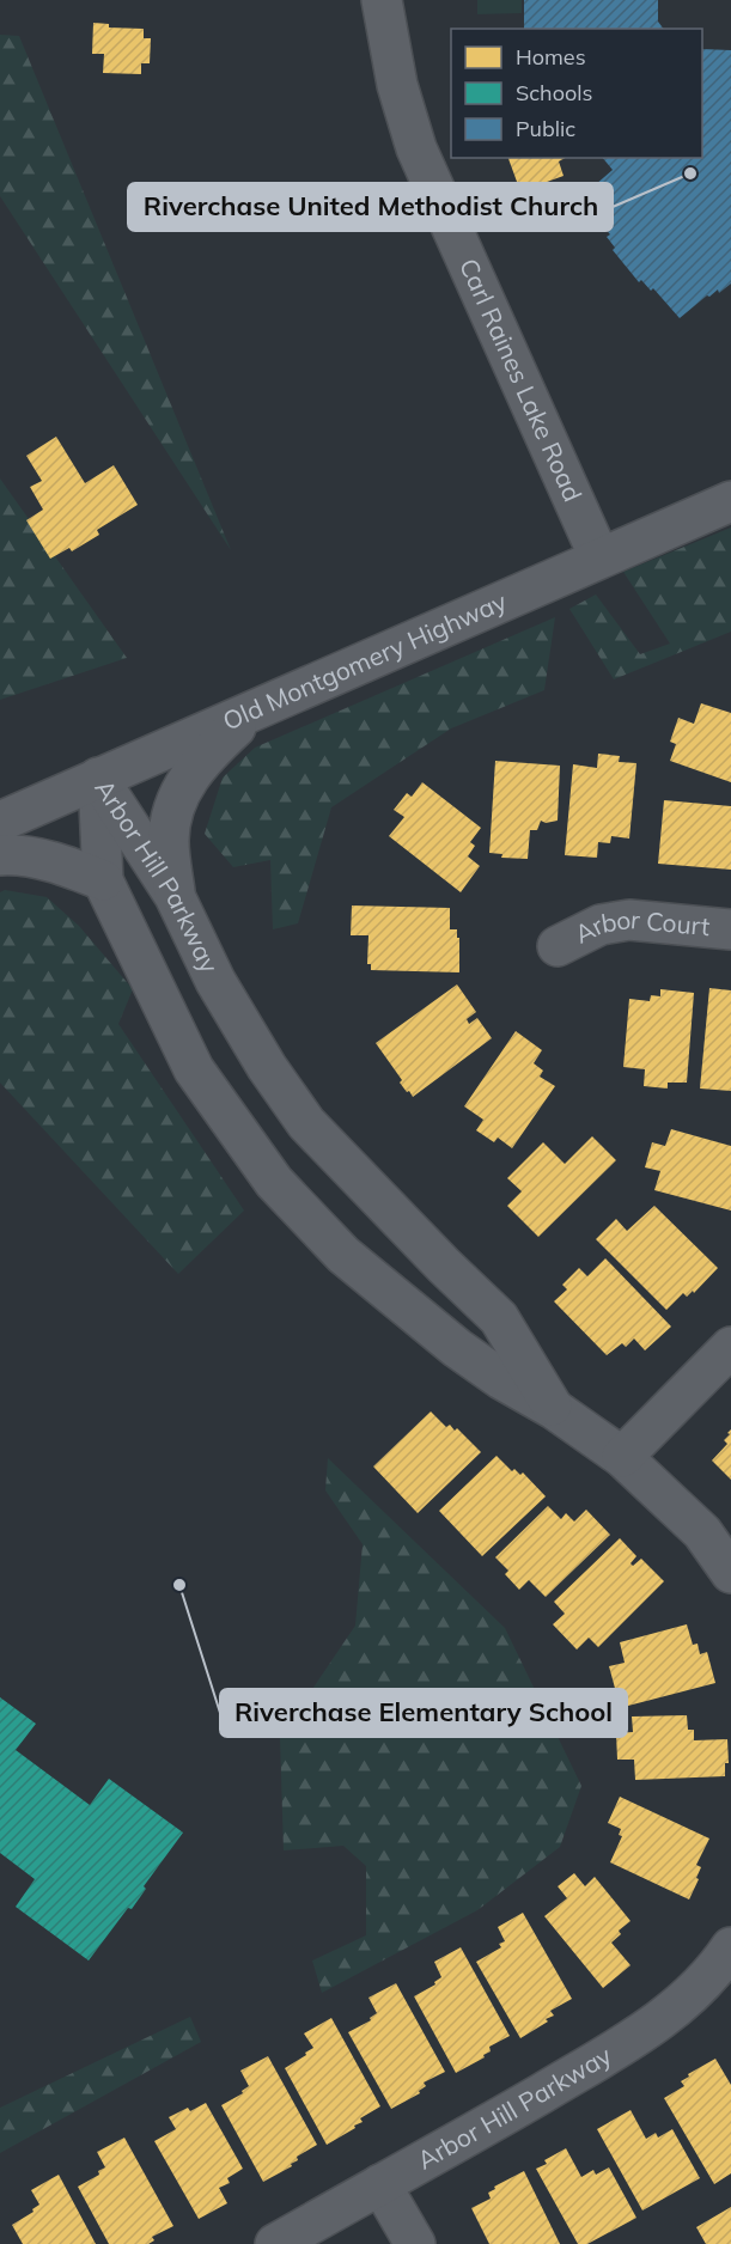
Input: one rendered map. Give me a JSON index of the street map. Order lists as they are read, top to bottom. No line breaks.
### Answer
{"streets":{"street":["Carl Raines Lake Road","Old Montgomery Highway","Arbor Hill Parkway","Arbor Court"]},"crossings":[["Carl Raines Lake Road","Old Montgomery Highway"],["Old Montgomery Highway","Arbor Hill Parkway"]],"places":["Riverchase United Methodist Church","Riverchase Elementary School"],"legend":["Homes","Schools","Public"]}
